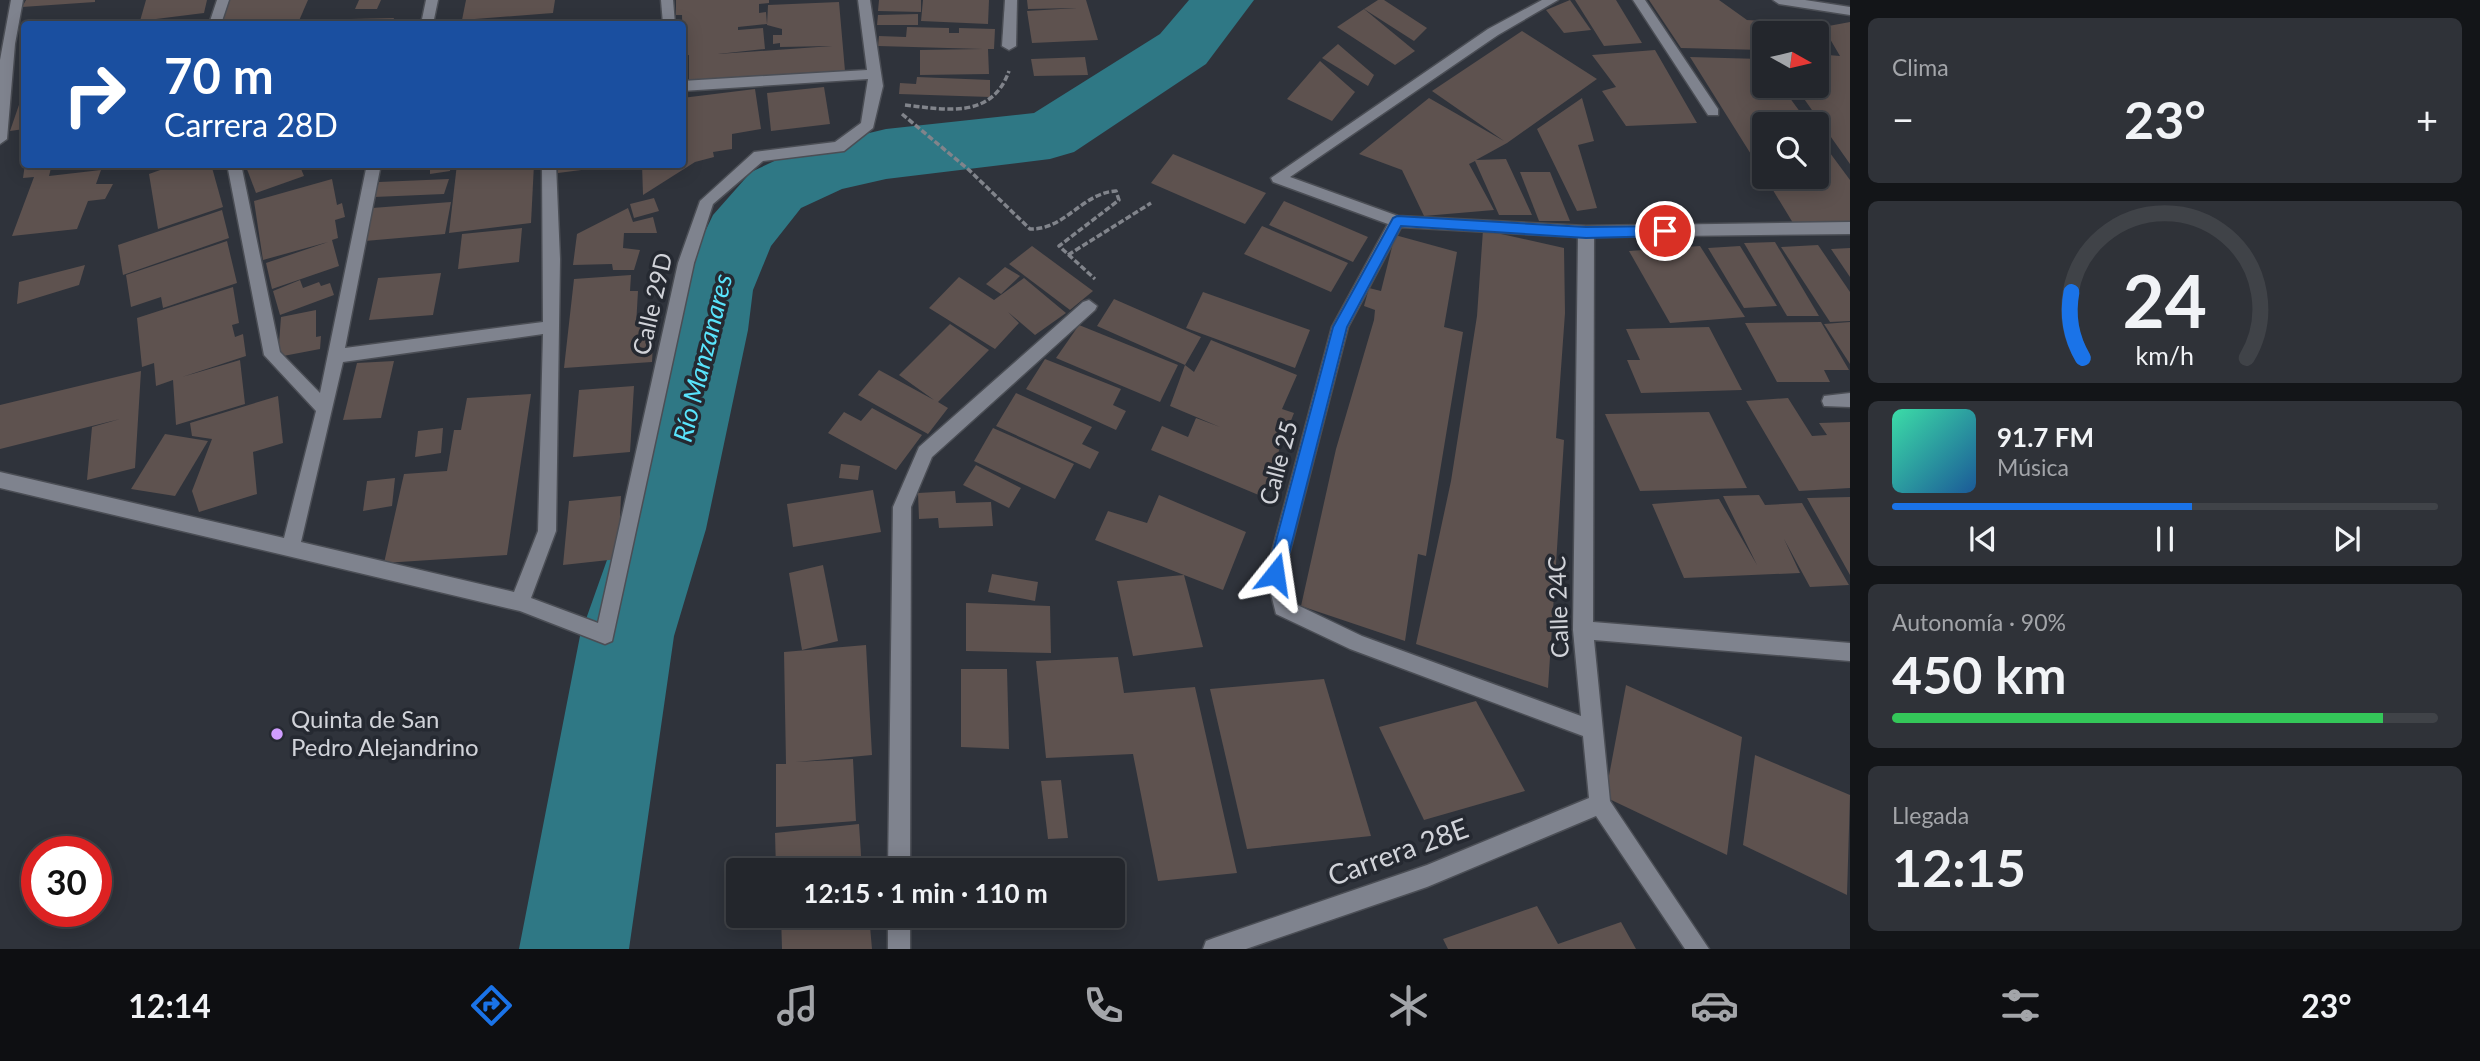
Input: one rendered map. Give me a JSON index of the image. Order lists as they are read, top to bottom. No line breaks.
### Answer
{"streets":{"street":["Calle 29D","Calle 25","Calle 24C","Carrera 28E"]},"crossings":[["Calle 25","Calle 24C"],["Calle 24C","Carrera 28E"]],"water":["Río Manzanares"],"places":["Quinta de San Pedro Alejandrino"],"north":"right","page":{"tile":["Clima",["Autonomía · 90%","450 km"],["Llegada","12:15"]],"turn":["70 m","Carrera 28D"],"heat":["−","23°","+"],"song":["91.7 FM","Música"],"limit":"30","trip":"12:15 · 1 min · 110 m","tabs":["12:14","23°"],"gauge":["24","km/h"]}}
